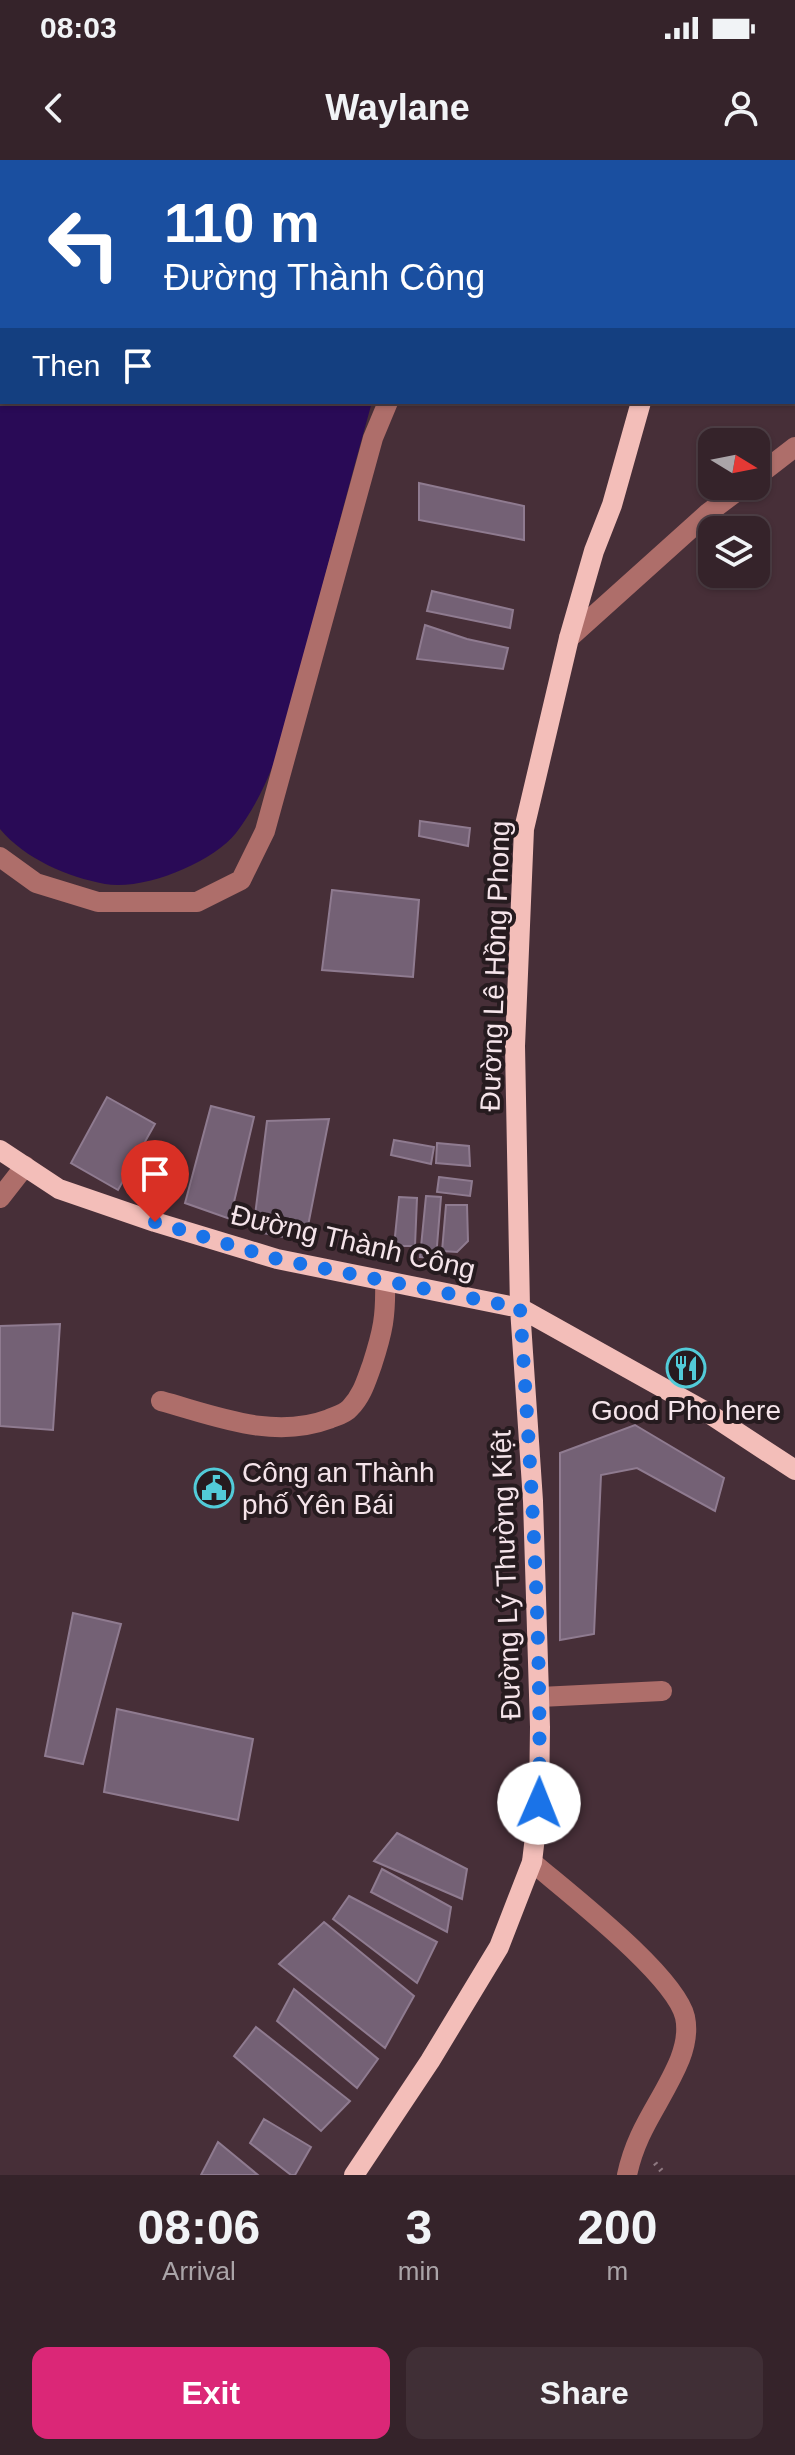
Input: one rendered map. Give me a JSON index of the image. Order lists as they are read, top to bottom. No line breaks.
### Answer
{"streets":{"main road":["Đường Lê Hồng Phong","Đường Thành Công","Đường Lý Thường Kiệt"]},"crossings":[["Đường Lê Hồng Phong","Đường Thành Công"],["Đường Lê Hồng Phong","Đường Lý Thường Kiệt"],["Đường Thành Công","Đường Lý Thường Kiệt"]],"places":{"restaurant":["Good Pho here"],"public building":["Công an Thành phố Yên Bái"]},"north":"right","page":{"status":"08:03","header":"Waylane","turn":["110 m","Đường Thành Công"],"then":"Then","eta":["08:06","Arrival","3","min","200","m"],"buttons":["Exit","Share"]}}
